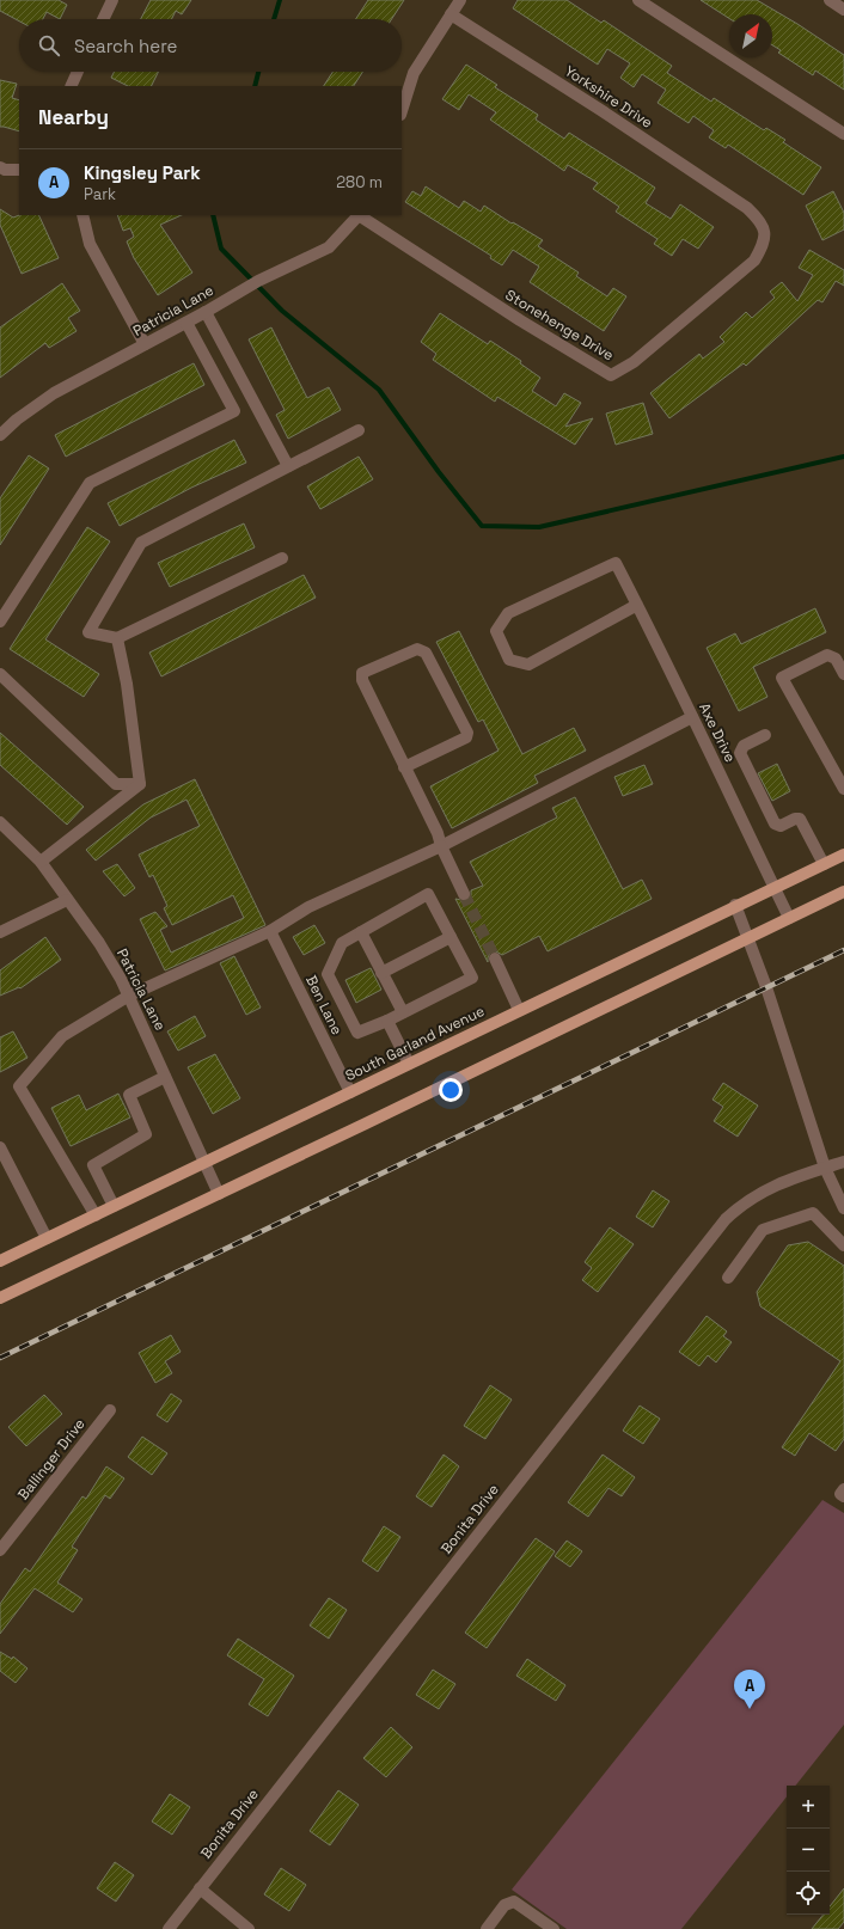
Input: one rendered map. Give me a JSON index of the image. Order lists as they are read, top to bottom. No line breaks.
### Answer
{"streets":{"main road":["South Garland Avenue"],"street":["Yorkshire Drive","Patricia Lane","Stonehenge Drive","Axe Drive","Ben Lane","Ballinger Drive","Bonita Drive"]},"crossings":[["Yorkshire Drive","Stonehenge Drive"],["Patricia Lane","Stonehenge Drive"],["Patricia Lane","South Garland Avenue"],["Axe Drive","South Garland Avenue"],["Ben Lane","South Garland Avenue"]],"north":"top right","page":{"search":"Search here","heading":"Nearby","list":[{"mark":"A","name":"Kingsley Park","note":"Park","value":"280 m"}],"pins":"A","map_buttons":["+","−"]}}
